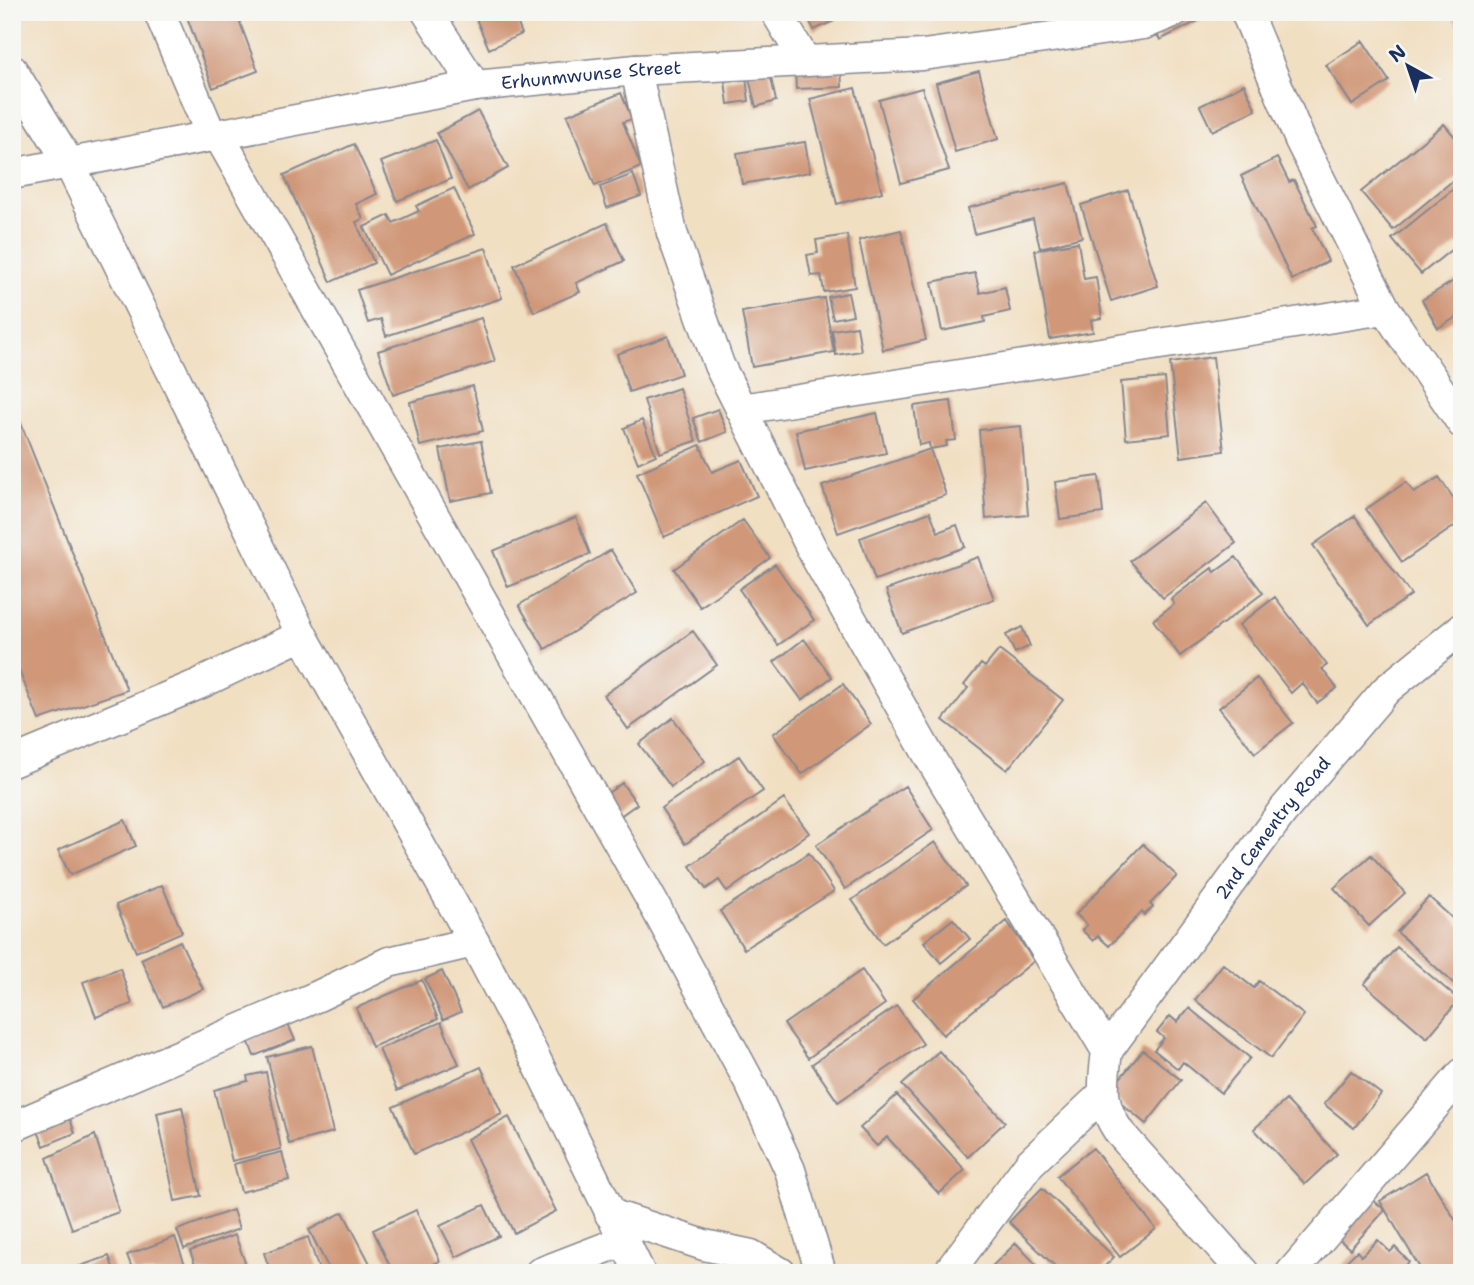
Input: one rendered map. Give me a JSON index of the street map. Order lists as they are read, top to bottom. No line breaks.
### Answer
{"streets":{"street":["Erhunmwunse Street","2nd Cementry Road"]},"north":"top left"}
